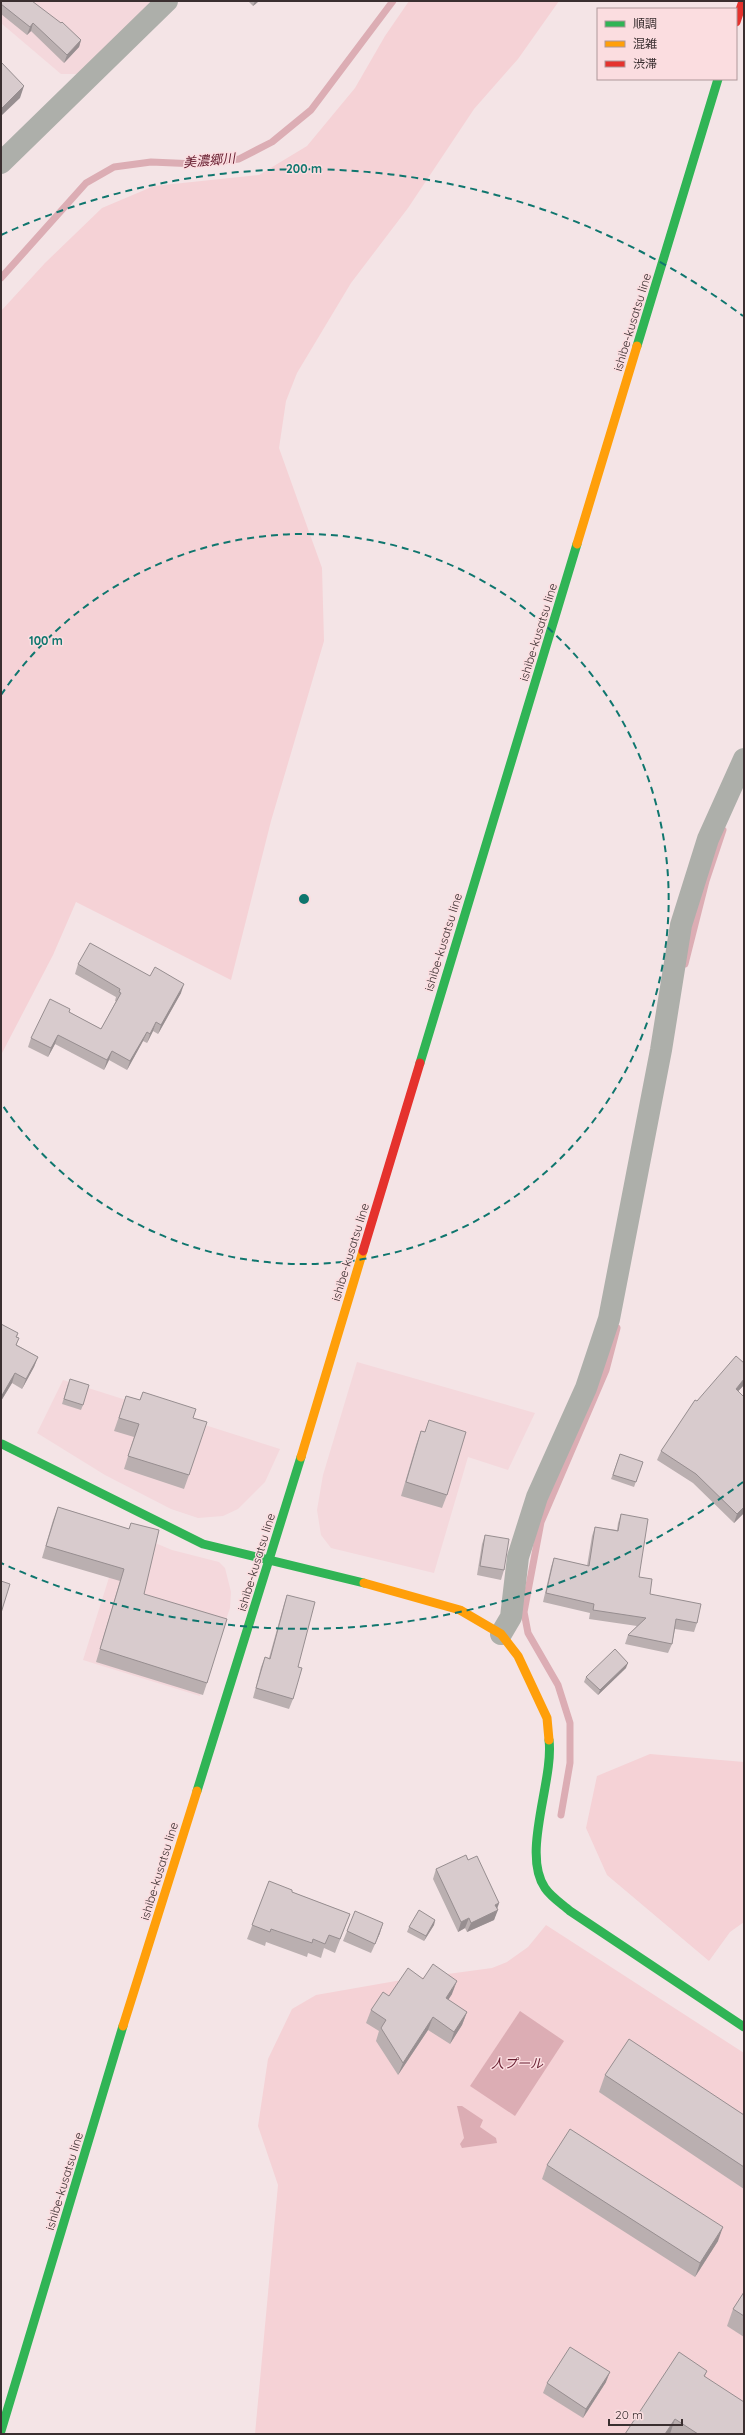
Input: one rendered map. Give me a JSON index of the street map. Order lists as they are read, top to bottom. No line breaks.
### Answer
{"streets":{"main road":["ishibe-kusatsu line"]},"water":["美濃郷川","人プール"],"legend":["順調","混雑","渋滞"],"scale_bar":"20 m","rings":["200 m","100 m"]}
